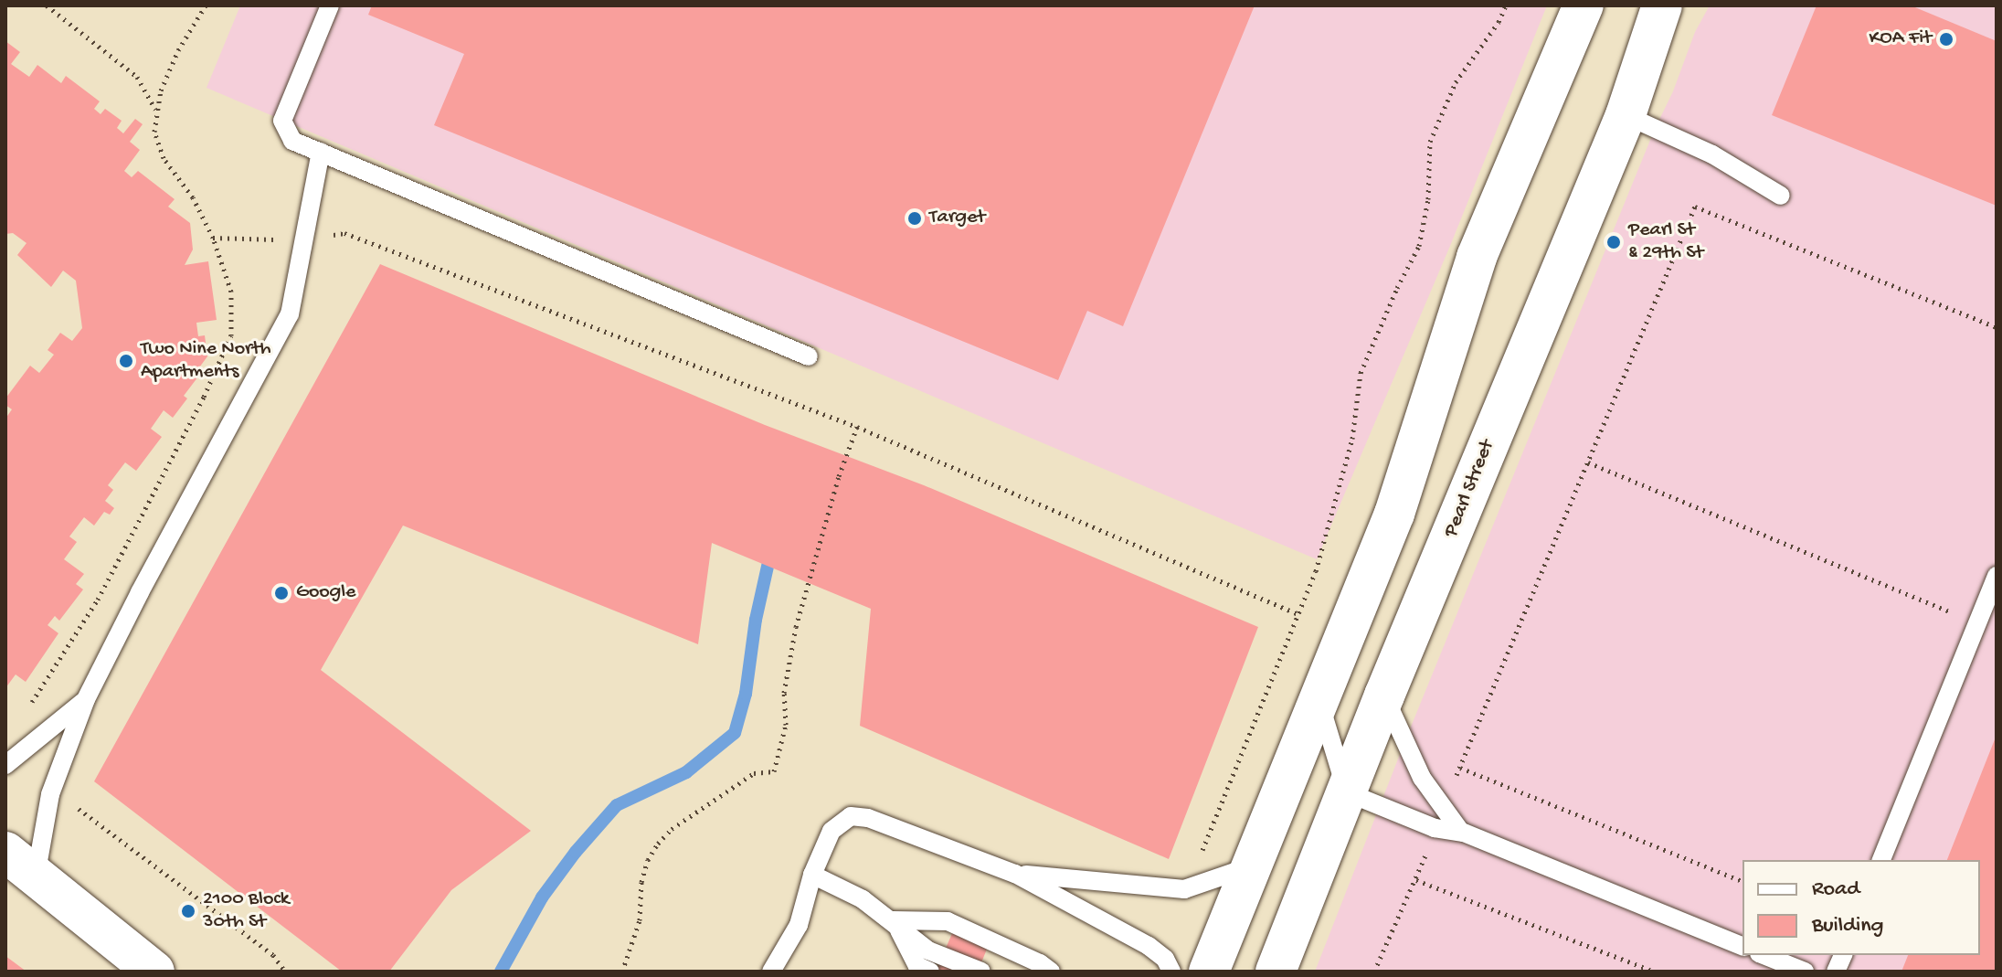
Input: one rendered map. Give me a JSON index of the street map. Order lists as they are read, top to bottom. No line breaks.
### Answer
{"streets":{"main road":["Pearl Street"]},"places":["KOA Fit","Target","Pearl St & 29th St","Two Nine North Apartments","Google","2100 Block 30th St"],"legend":["Road","Building"]}
